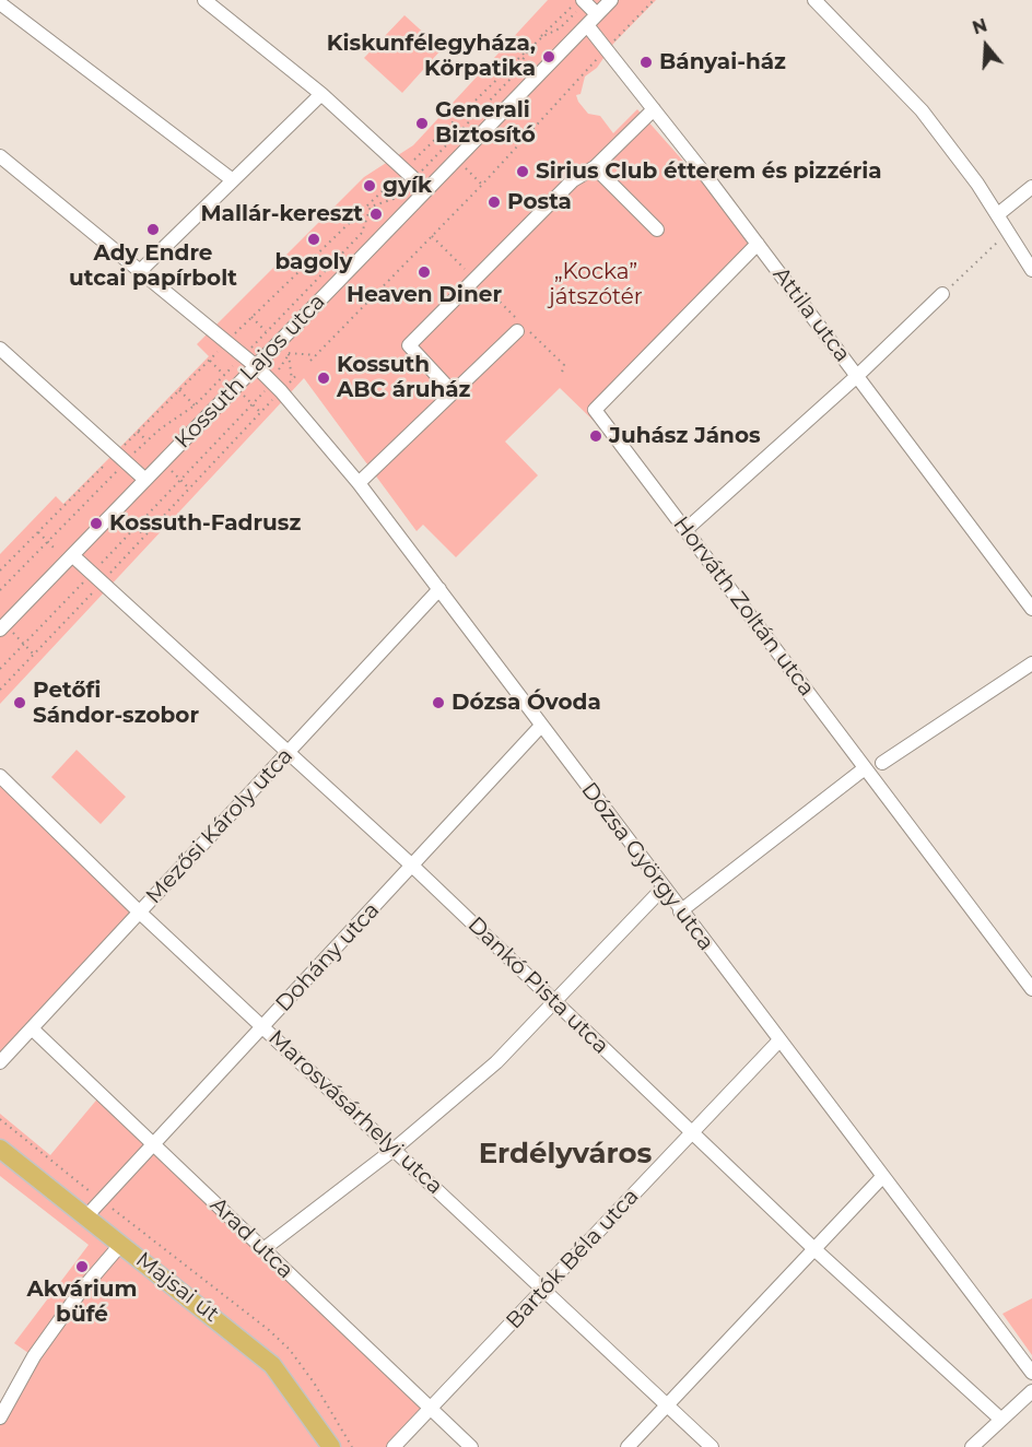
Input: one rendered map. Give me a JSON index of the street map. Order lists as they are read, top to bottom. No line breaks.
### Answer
{"streets":{"main road":["Majsai út"],"street":["Attila utca","Kossuth Lajos utca","Horváth Zoltán utca","Mezősi Károly utca","Dózsa György utca","Dohány utca","Dankó Pista utca","Marosvásárhelyi utca","Arad utca","Bartók Béla utca"]},"crossings":[["Attila utca","Kossuth Lajos utca"],["Attila utca","Horváth Zoltán utca"],["Kossuth Lajos utca","Dózsa György utca"],["Kossuth Lajos utca","Dankó Pista utca"],["Mezősi Károly utca","Dózsa György utca"],["Mezősi Károly utca","Dankó Pista utca"],["Mezősi Károly utca","Marosvásárhelyi utca"],["Mezősi Károly utca","Arad utca"],["Dózsa György utca","Dohány utca"],["Dózsa György utca","Bartók Béla utca"],["Dohány utca","Dankó Pista utca"],["Dohány utca","Marosvásárhelyi utca"],["Dohány utca","Arad utca"],["Dohány utca","Majsai út"],["Dankó Pista utca","Bartók Béla utca"],["Marosvásárhelyi utca","Bartók Béla utca"],["Arad utca","Bartók Béla utca"]],"districts":["Erdélyváros"],"parks":["„Kocka” játszótér"],"places":["Kiskunfélegyháza, Körpatika","Bányai-ház","Generali Biztosító","Sirius Club étterem és pizzéria","gyík","Posta","Mallár-kereszt","Ady Endre utcai papírbolt","bagoly","Heaven Diner","Kossuth ABC áruház","Juhász János","Kossuth-Fadrusz","Petőfi Sándor-szobor","Dózsa Óvoda","Akvárium büfé"],"north":"top"}
